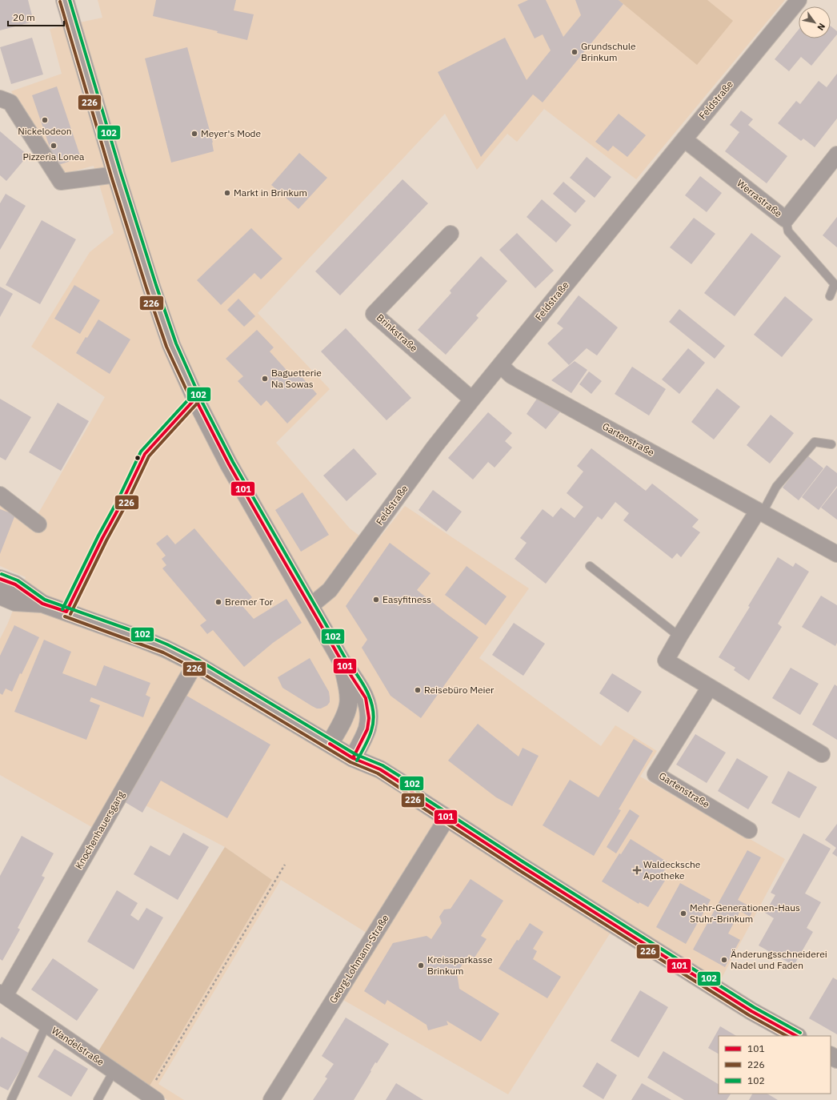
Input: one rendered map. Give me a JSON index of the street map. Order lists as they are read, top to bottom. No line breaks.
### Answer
{"streets":{"street":["Feldstraße","Werrastraße","Brinkstraße","Gartenstraße","Knochenhauersgang","Georg-Lohmann-Straße","Wandelstraße"]},"crossings":[["Feldstraße","Werrastraße"],["Feldstraße","Brinkstraße"],["Feldstraße","Gartenstraße"],["Knochenhauersgang","Wandelstraße"]],"places":{"other":["Grundschule Brinkum","Nickelodeon","Meyer's Mode","Pizzeria Lonea","Markt in Brinkum","Baguetterie Na Sowas","Easyfitness","Bremer Tor","Reisebüro Meier","Mehr-Generationen-Haus Stuhr-Brinkum","Änderungsschneiderei Nadel und Faden","Kreissparkasse Brinkum"],"health":["Waldecksche Apotheke"]},"lines":["transit line 102","transit line 226","transit line 101"],"legend":["101","226","102"],"scale_bar":"20 m","north":"bottom right"}
